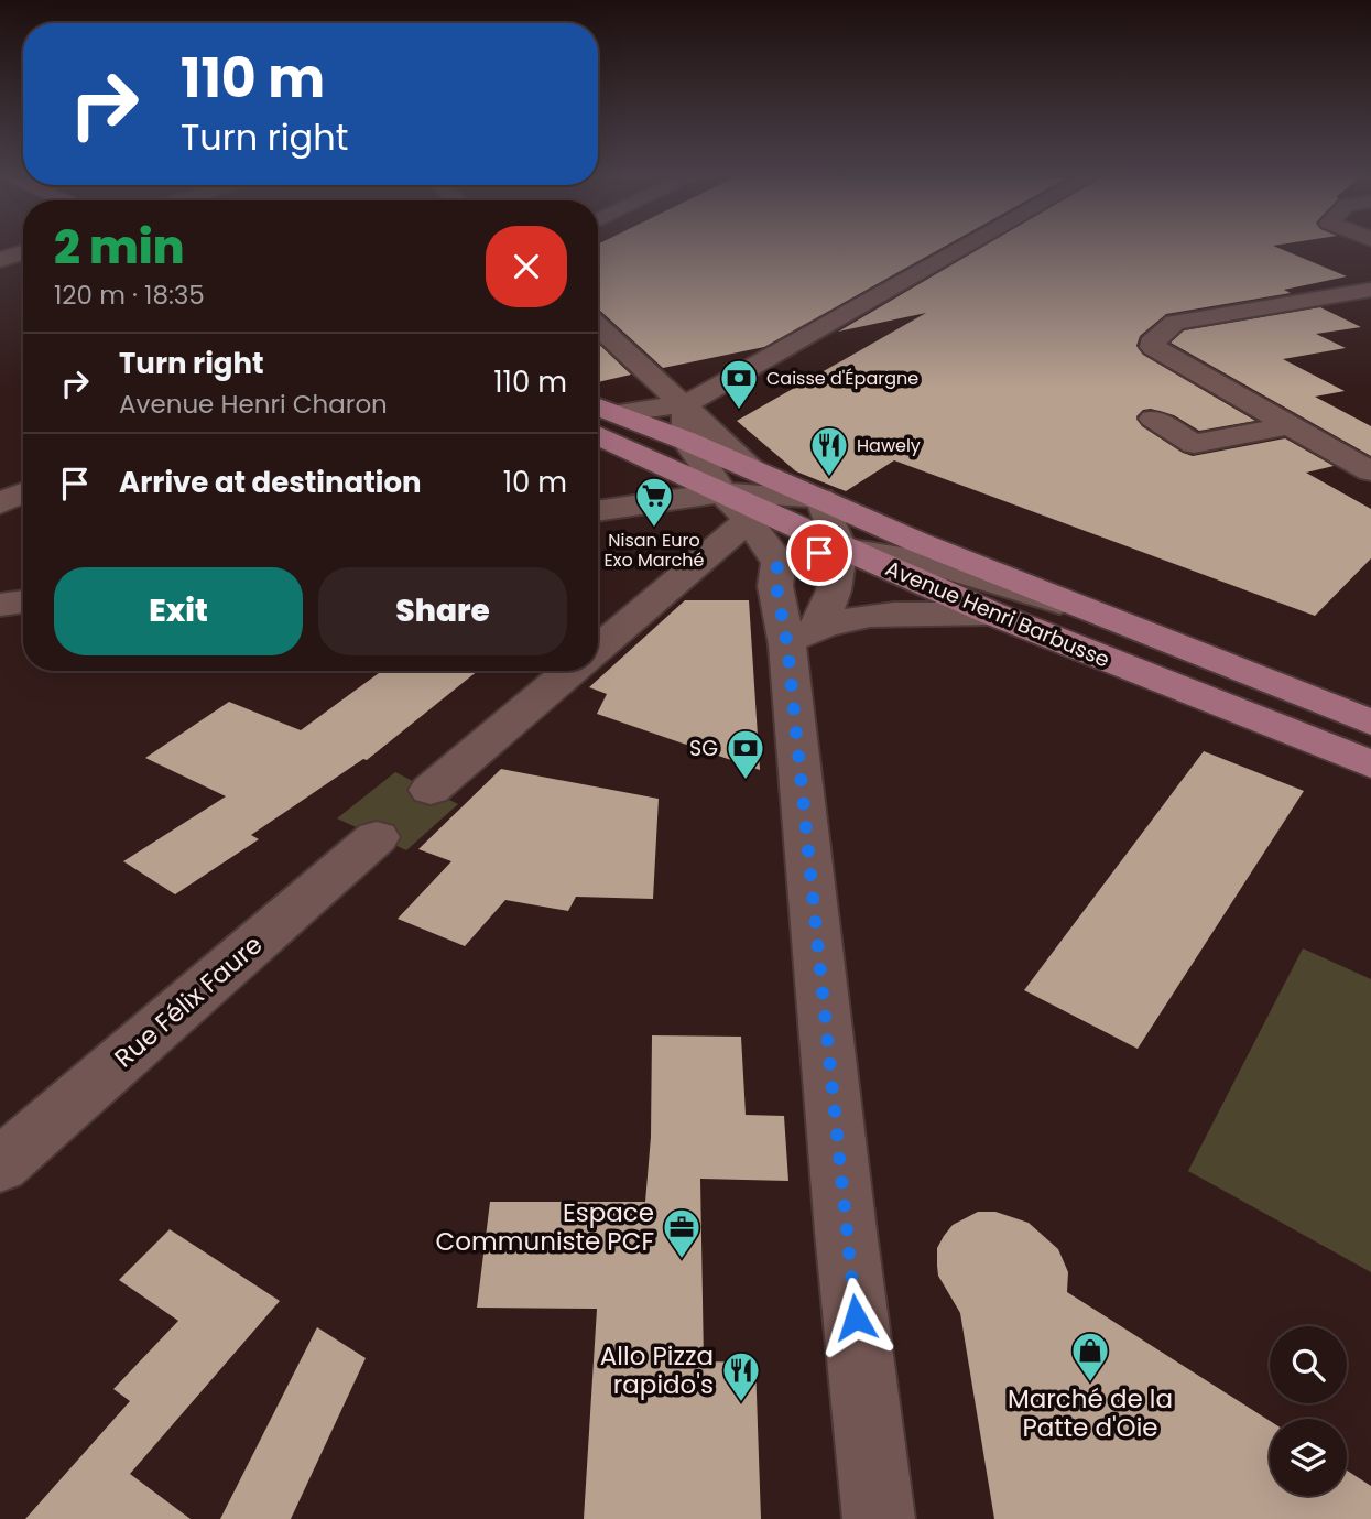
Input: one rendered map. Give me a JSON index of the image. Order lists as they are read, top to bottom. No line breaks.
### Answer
{"streets":{"main road":["Avenue Henri Barbusse"],"street":["Rue Félix Faure"]},"places":{"bank":["Caisse d'Épargne","SG"],"restaurant":["Hawely","Allo Pizza rapido's"],"supermarket":["Nisan Euro Exo Marché"],"office":["Espace Communiste PCF"],"shop":["Marché de la Patte d'Oie"]},"page":{"turn":["110 m","Turn right"],"heading":["2 min","120 m · 18:35"],"list":[{"name":"Turn right","note":"Avenue Henri Charon","value":"110 m"},{"name":"Arrive at destination","value":"10 m"}],"buttons":["Exit","Share"]}}
